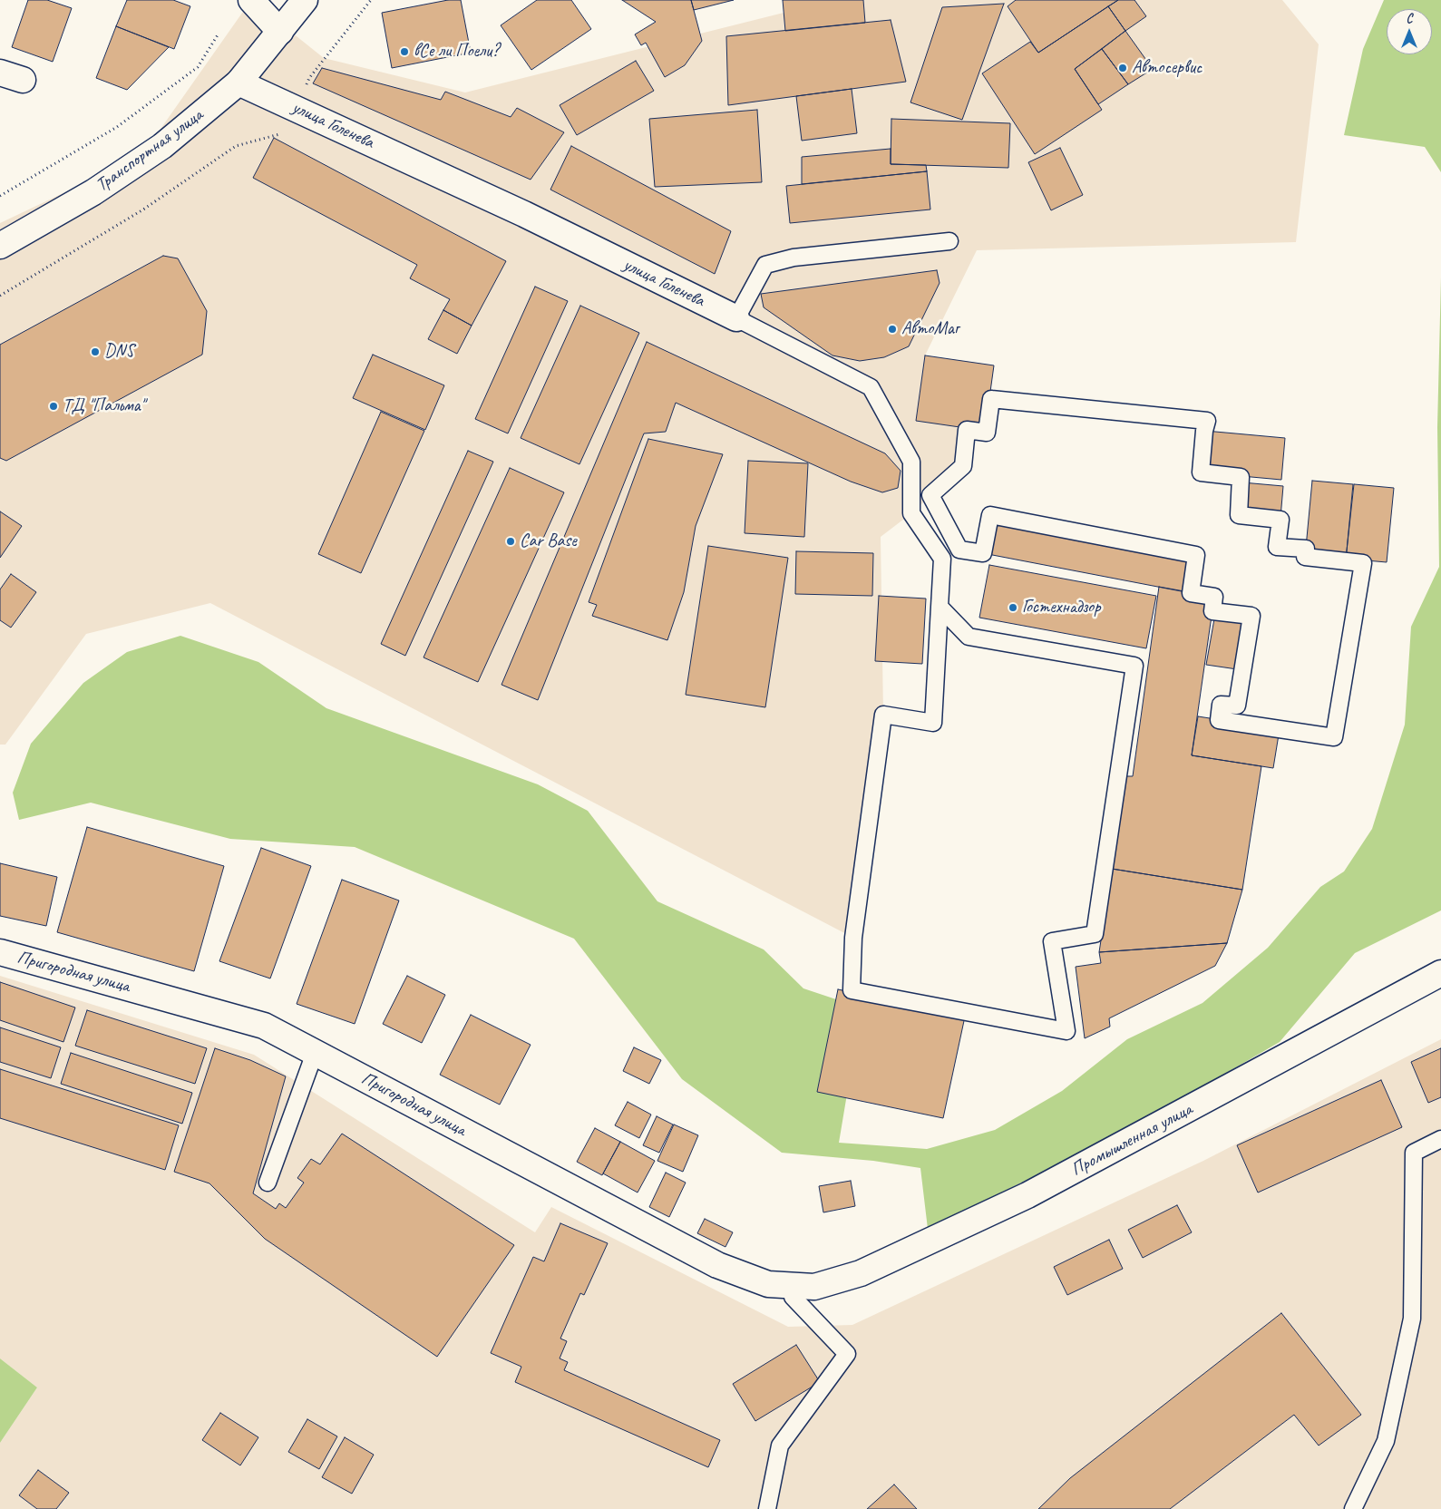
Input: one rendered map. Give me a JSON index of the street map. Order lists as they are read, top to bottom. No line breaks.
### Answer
{"streets":{"street":["улица Голенева","Транспортная улица","Пригородная улица","Промышленная улица"]},"crossings":[["улица Голенева","Транспортная улица"],["Пригородная улица","Промышленная улица"]],"places":["вСе ли Поели?","Автосервис","АвтоМаг","DNS","ТД \"Пальма\"","Car Base","Гостехнадзор"],"north":"top"}
